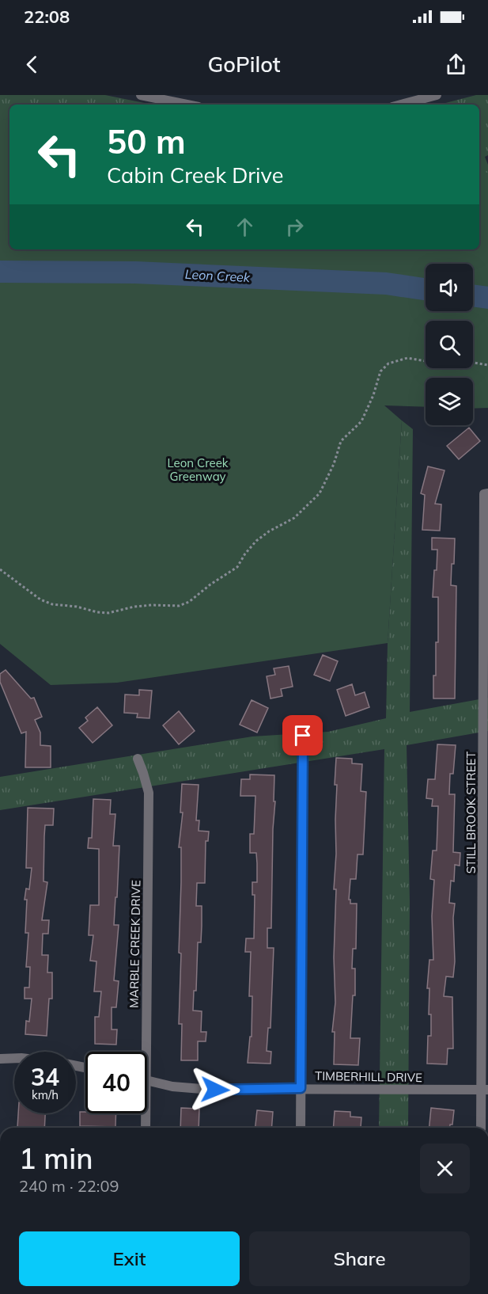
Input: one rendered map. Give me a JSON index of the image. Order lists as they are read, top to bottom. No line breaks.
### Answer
{"streets":{"street":["STILL BROOK STREET","MARBLE CREEK DRIVE","TIMBERHILL DRIVE"]},"crossings":[["STILL BROOK STREET","TIMBERHILL DRIVE"]],"water":["Leon Creek"],"parks":["Leon Creek Greenway"],"page":{"status":"22:08","header":"GoPilot","turn":["50 m","Cabin Creek Drive"],"speed":"34 km/h","limit":"40","heading":["1 min","240 m · 22:09"],"buttons":["Exit","Share"]}}
